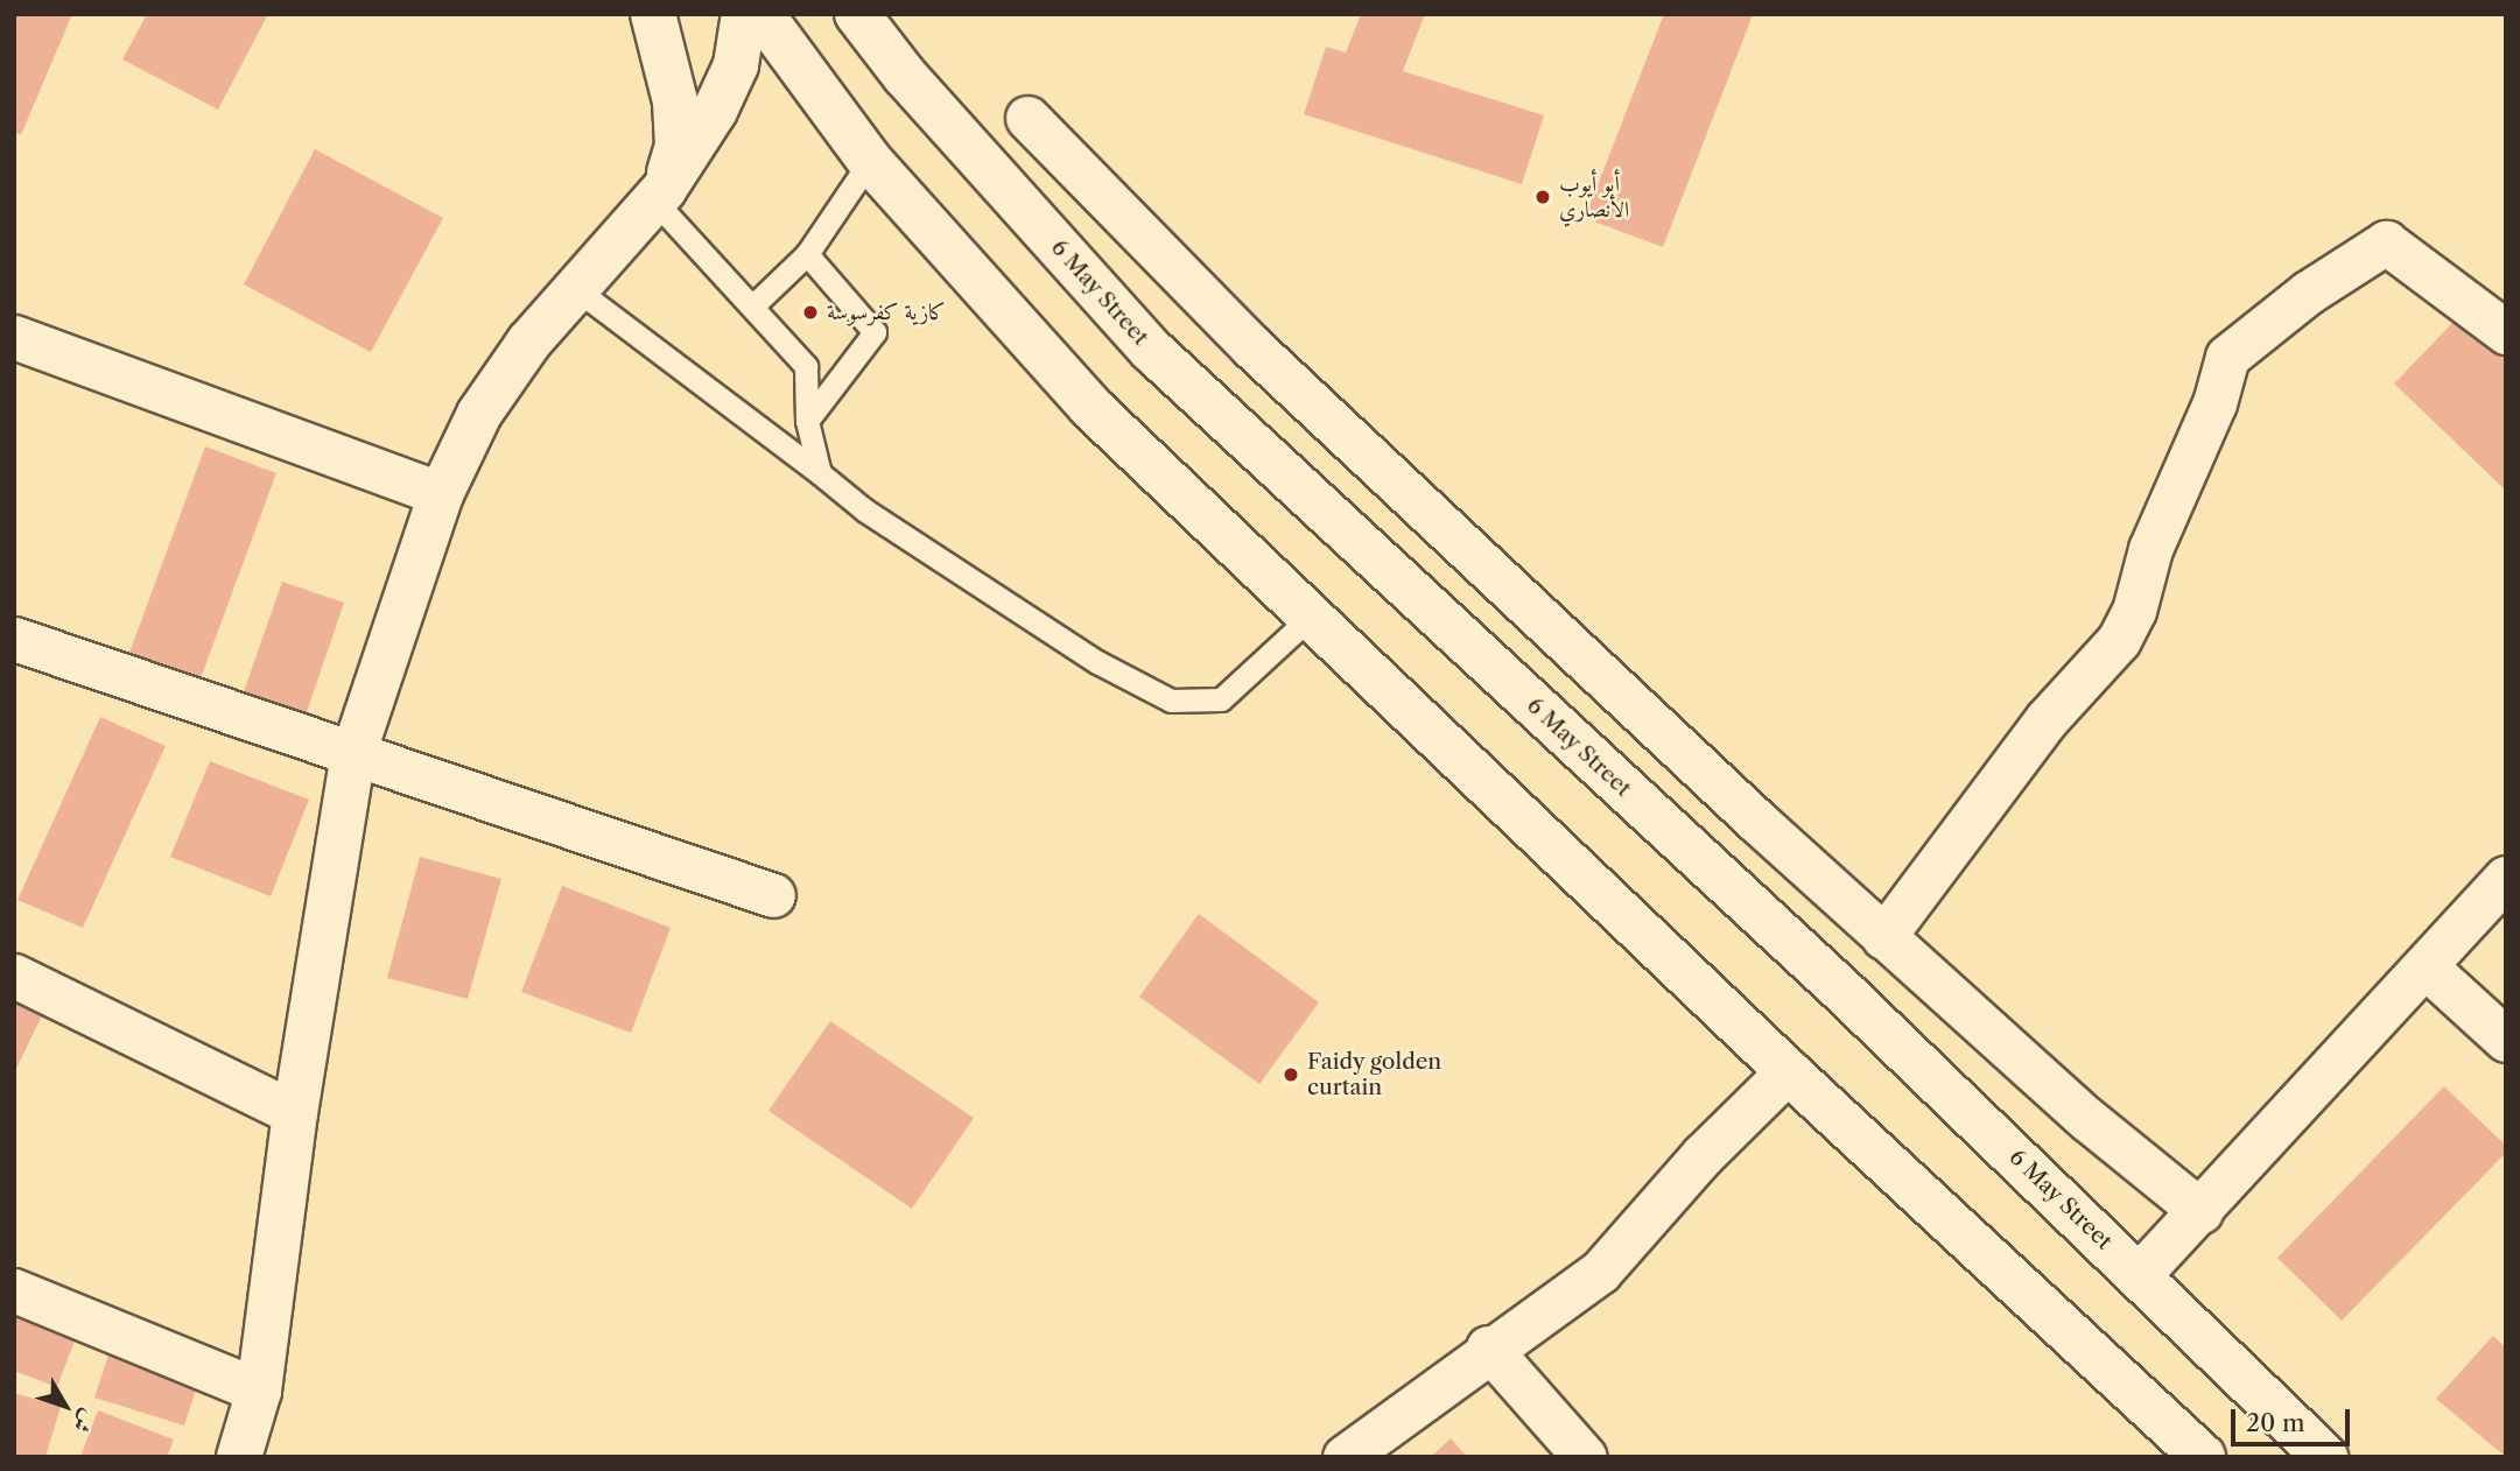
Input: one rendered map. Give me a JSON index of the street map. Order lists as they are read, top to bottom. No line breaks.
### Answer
{"streets":{"main road":["6 May Street"]},"places":["أبو أيوب الأنصاري","كازية كفرسوسة","Faidy golden curtain"],"scale_bar":"20 m","north":"bottom right"}
